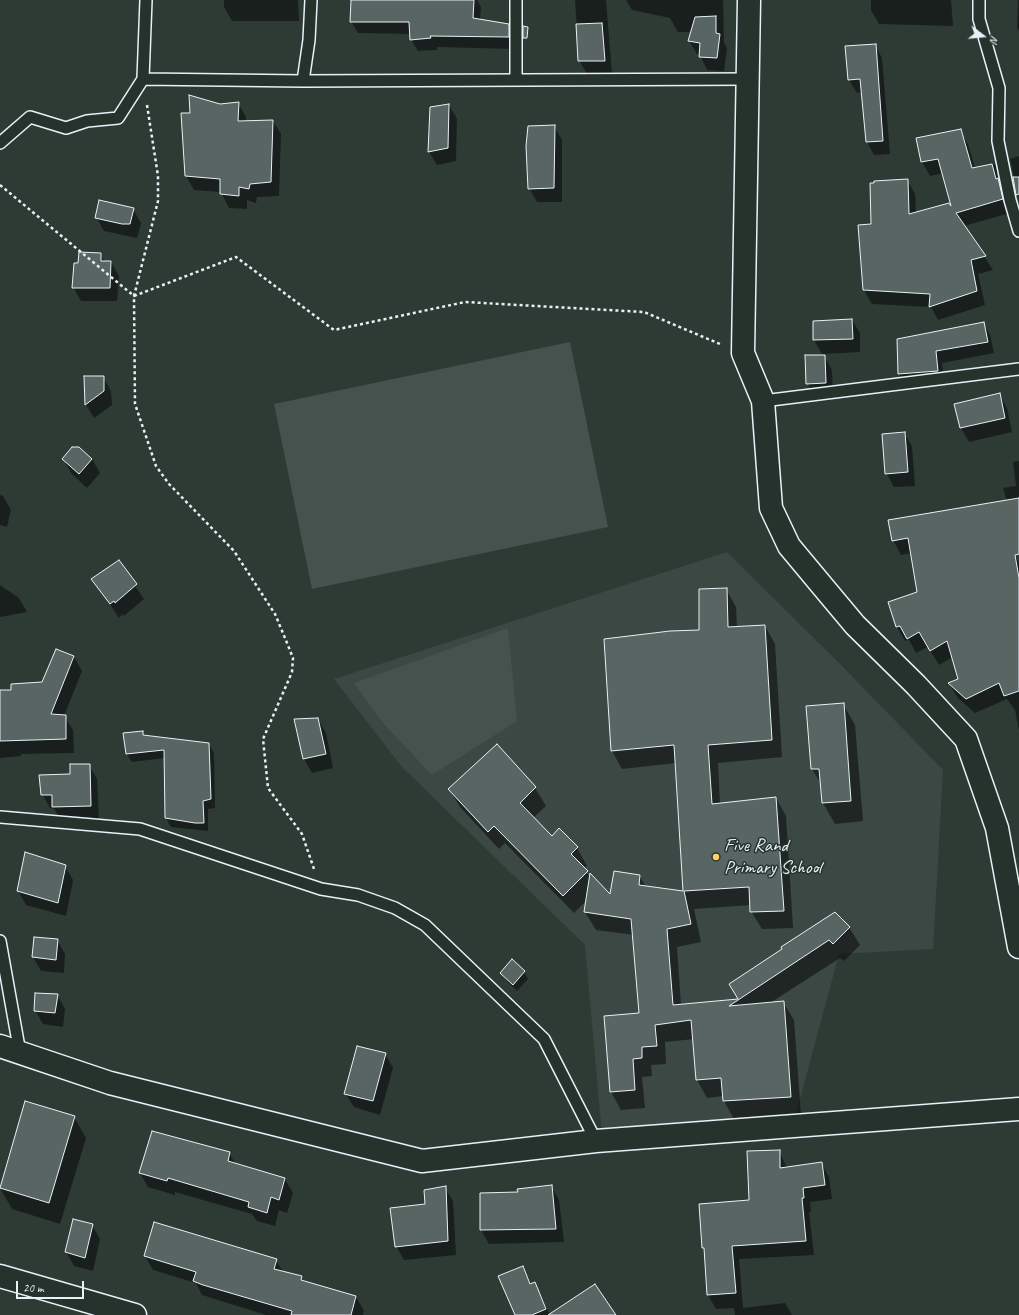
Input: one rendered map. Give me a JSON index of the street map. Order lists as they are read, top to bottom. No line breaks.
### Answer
{"places":["Five Rand Primary School"],"scale_bar":"20 m","north":"right"}
